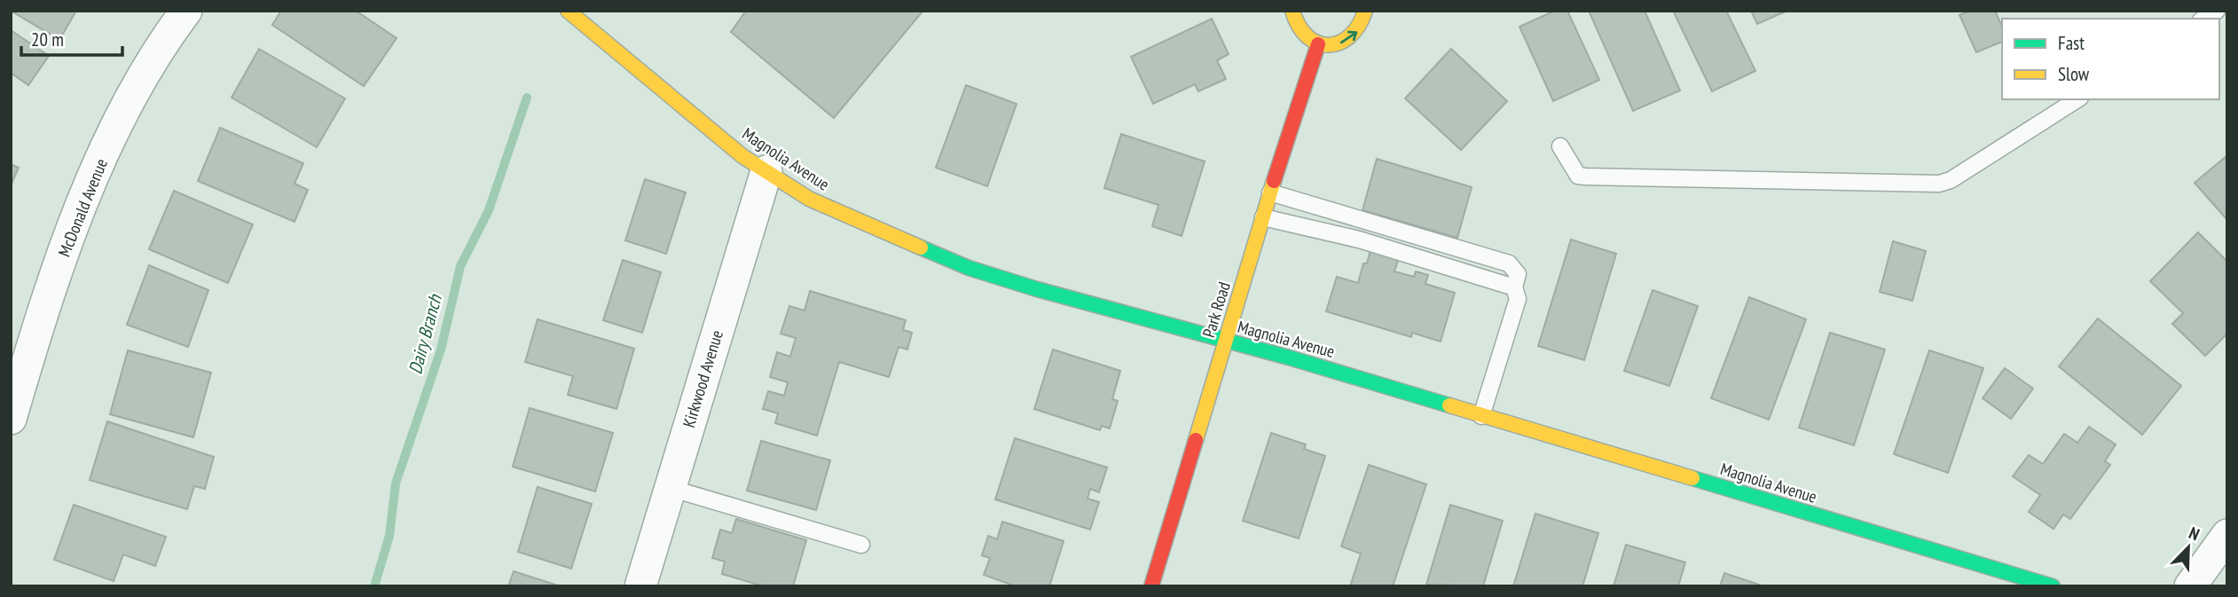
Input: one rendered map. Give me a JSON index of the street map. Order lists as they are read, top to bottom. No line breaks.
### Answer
{"streets":{"street":["Magnolia Avenue","McDonald Avenue","Park Road","Kirkwood Avenue"]},"crossings":[["Magnolia Avenue","Park Road"],["Magnolia Avenue","Kirkwood Avenue"]],"water":["Dairy Branch"],"legend":["Fast","Slow"],"scale_bar":"20 m","north":"top right"}
